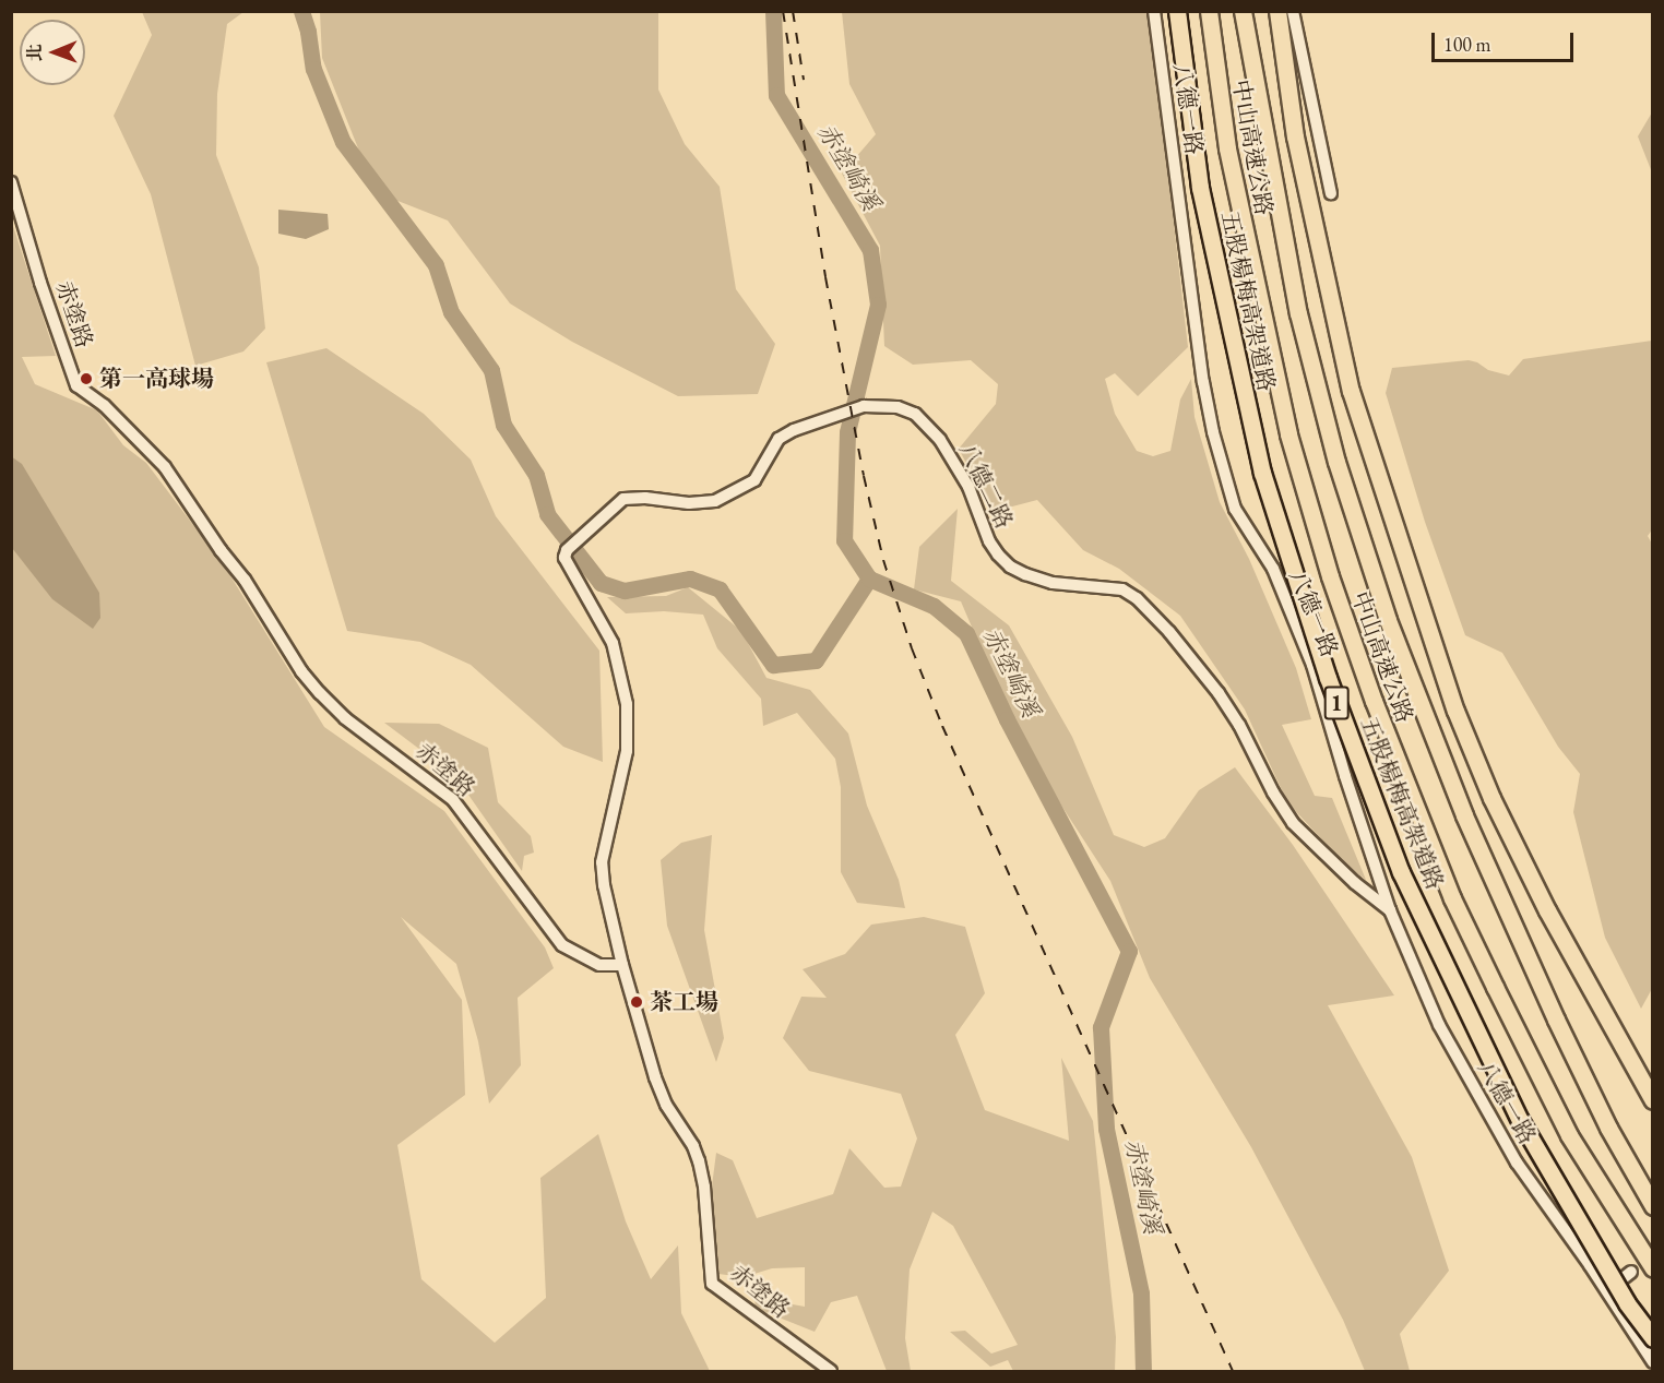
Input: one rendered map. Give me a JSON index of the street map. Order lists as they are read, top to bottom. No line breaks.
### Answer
{"streets":{"highway":["中山高速公路","五股楊梅高架道路","1"],"street":["八德一路","赤塗路","八德二路"]},"crossings":[["八德一路","八德二路"],["赤塗路","八德二路"]],"water":["赤塗崎溪"],"places":["第一高球場","茶工場"],"scale_bar":"100 m","north":"left"}
